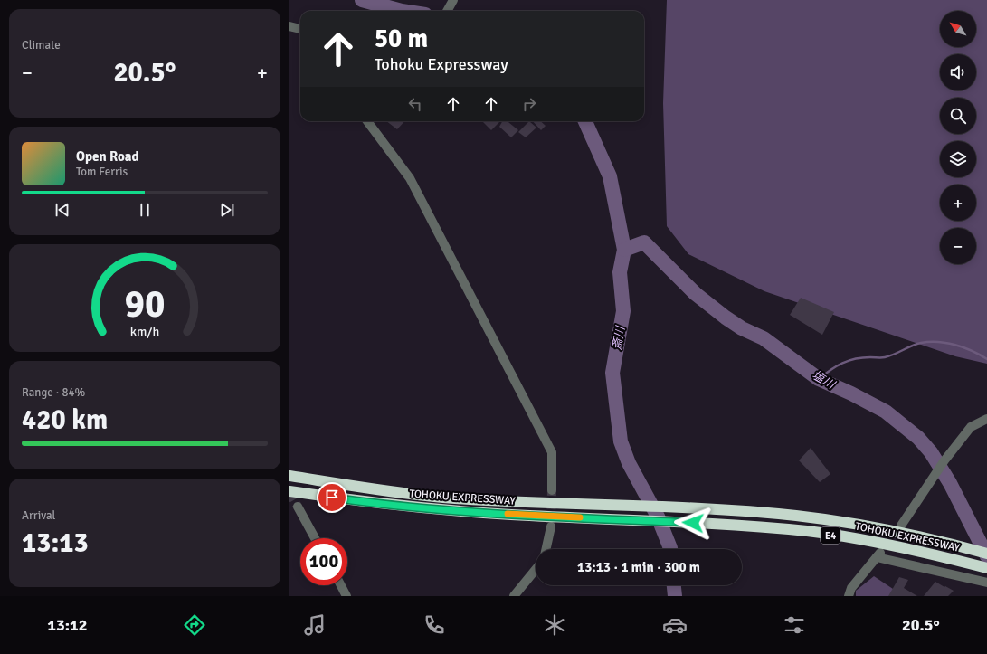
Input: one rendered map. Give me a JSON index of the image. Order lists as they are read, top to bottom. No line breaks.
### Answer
{"streets":{"highway":["TOHOKU EXPRESSWAY","E4"]},"water":["斎川","塩川"],"north":"top left","page":{"tile":["Climate",["Range · 84%","420 km"],["Arrival","13:13"]],"map_buttons":["+","−"],"turn":["50 m","Tohoku Expressway"],"heat":["−","20.5°","+"],"song":["Open Road","Tom Ferris"],"limit":"100","trip":"13:13 · 1 min · 300 m","tabs":["13:12","20.5°"],"gauge":["90","km/h"]}}
